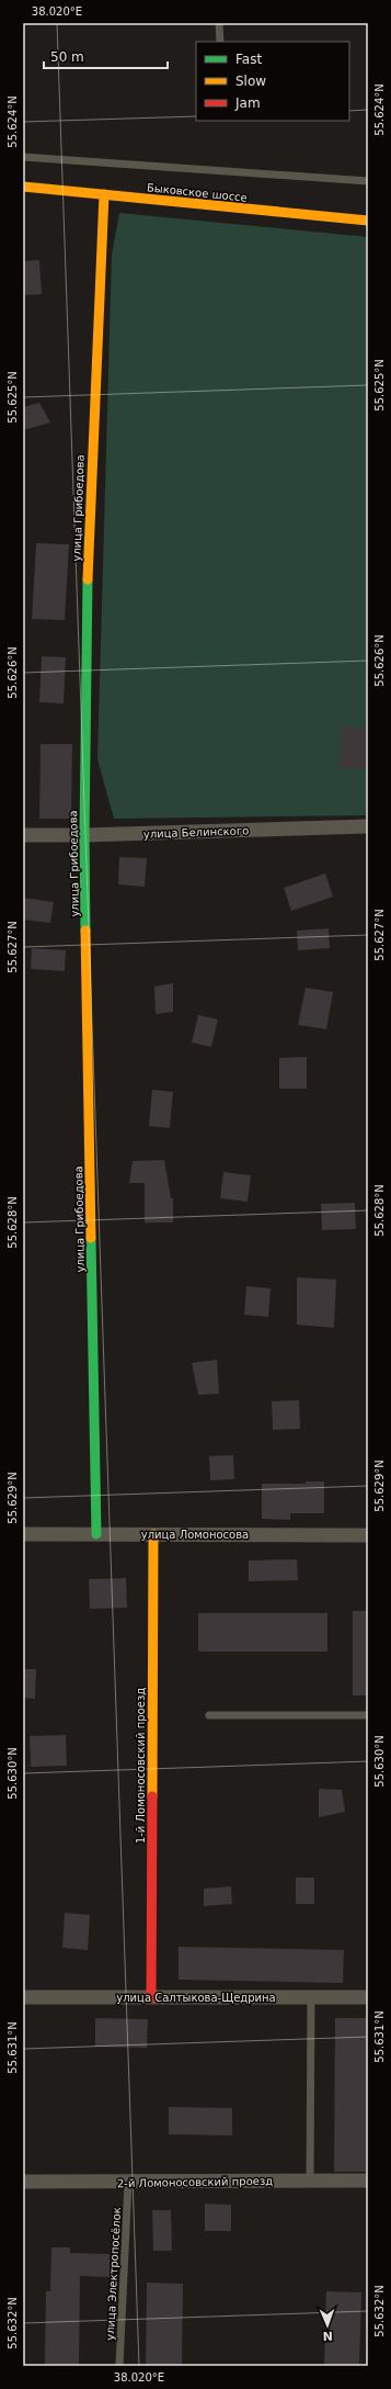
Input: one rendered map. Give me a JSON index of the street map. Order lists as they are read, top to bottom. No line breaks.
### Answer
{"streets":{"street":["Быковское шоссе","улица Грибоедова","улица Белинского","улица Ломоносова","1-й Ломоносовский проезд","улица Салтыкова-Щедрина","2-й Ломоносовский проезд"],"lane":["улица Электропосёлок"]},"crossings":[["Быковское шоссе","улица Грибоедова"],["улица Грибоедова","улица Белинского"],["улица Грибоедова","улица Ломоносова"],["улица Ломоносова","1-й Ломоносовский проезд"],["1-й Ломоносовский проезд","улица Салтыкова-Щедрина"],["2-й Ломоносовский проезд","улица Электропосёлок"]],"legend":["Fast","Slow","Jam"],"scale_bar":"50 m","north":"bottom","coordinates":["38.020°E","55.624°N","55.625°N","55.626°N","55.627°N","55.628°N","55.629°N","55.630°N","55.631°N","55.632°N"]}
